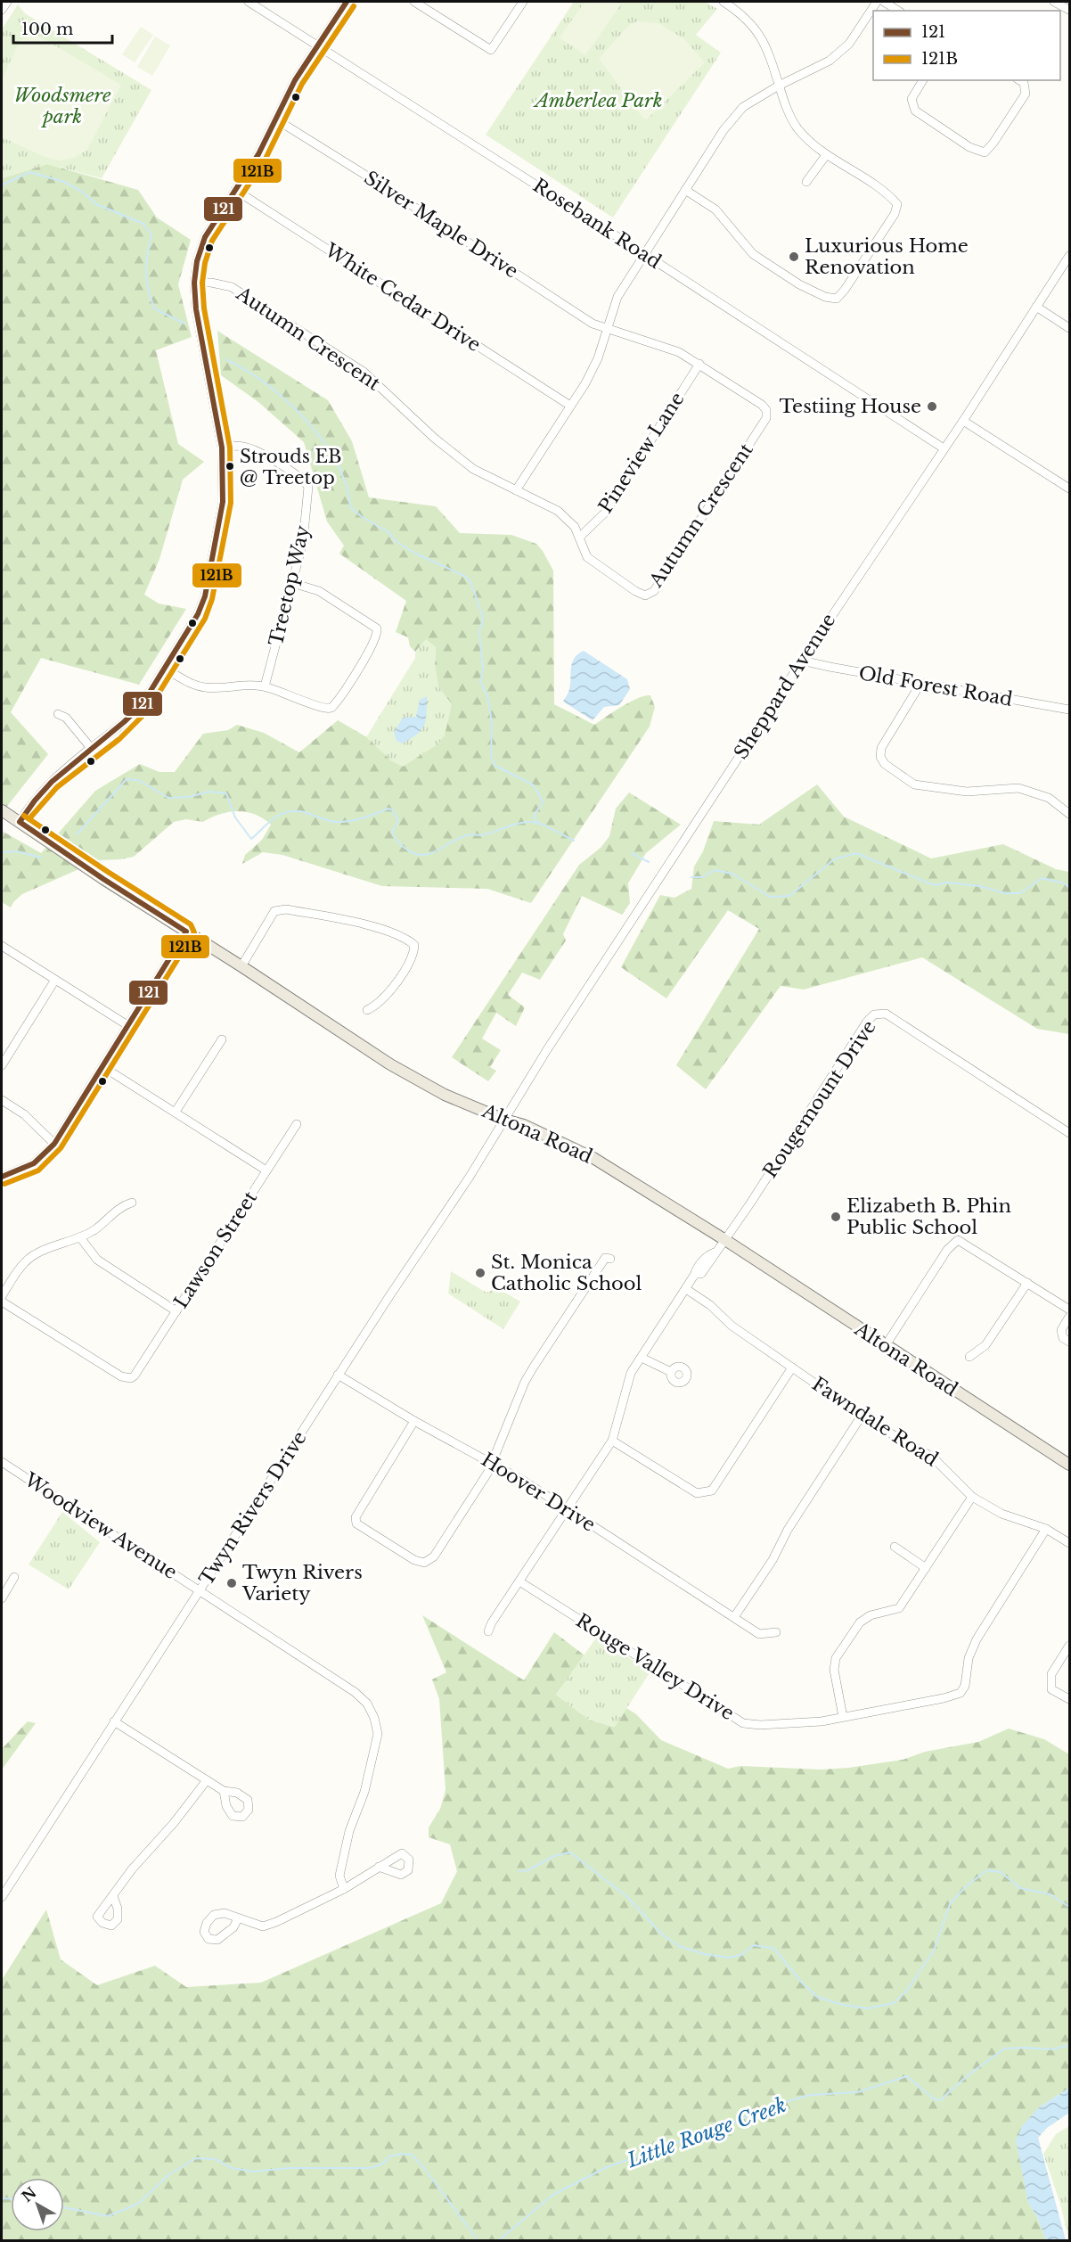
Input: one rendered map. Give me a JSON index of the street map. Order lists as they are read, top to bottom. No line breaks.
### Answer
{"streets":{"main road":["Altona Road"],"street":["Rosebank Road","Silver Maple Drive","White Cedar Drive","Autumn Crescent","Pineview Lane","Treetop Way","Sheppard Avenue","Old Forest Road","Rougemount Drive","Lawson Street","Fawndale Road","Hoover Drive","Twyn Rivers Drive","Woodview Avenue","Rouge Valley Drive"]},"crossings":[["Rosebank Road","Sheppard Avenue"],["Silver Maple Drive","Autumn Crescent"],["Autumn Crescent","Pineview Lane"],["Sheppard Avenue","Old Forest Road"],["Sheppard Avenue","Altona Road"],["Sheppard Avenue","Twyn Rivers Drive"],["Rougemount Drive","Altona Road"],["Altona Road","Twyn Rivers Drive"],["Fawndale Road","Rouge Valley Drive"],["Hoover Drive","Twyn Rivers Drive"],["Twyn Rivers Drive","Woodview Avenue"]],"water":["Little Rouge Creek"],"parks":["Woodsmere park","Amberlea Park"],"places":["Luxurious Home Renovation","Testiing House","Strouds EB @ Treetop","Elizabeth B. Phin Public School","St. Monica Catholic School","Twyn Rivers Variety"],"lines":["transit line 121","transit line 121B"],"legend":["121","121B"],"scale_bar":"100 m","north":"top left"}
